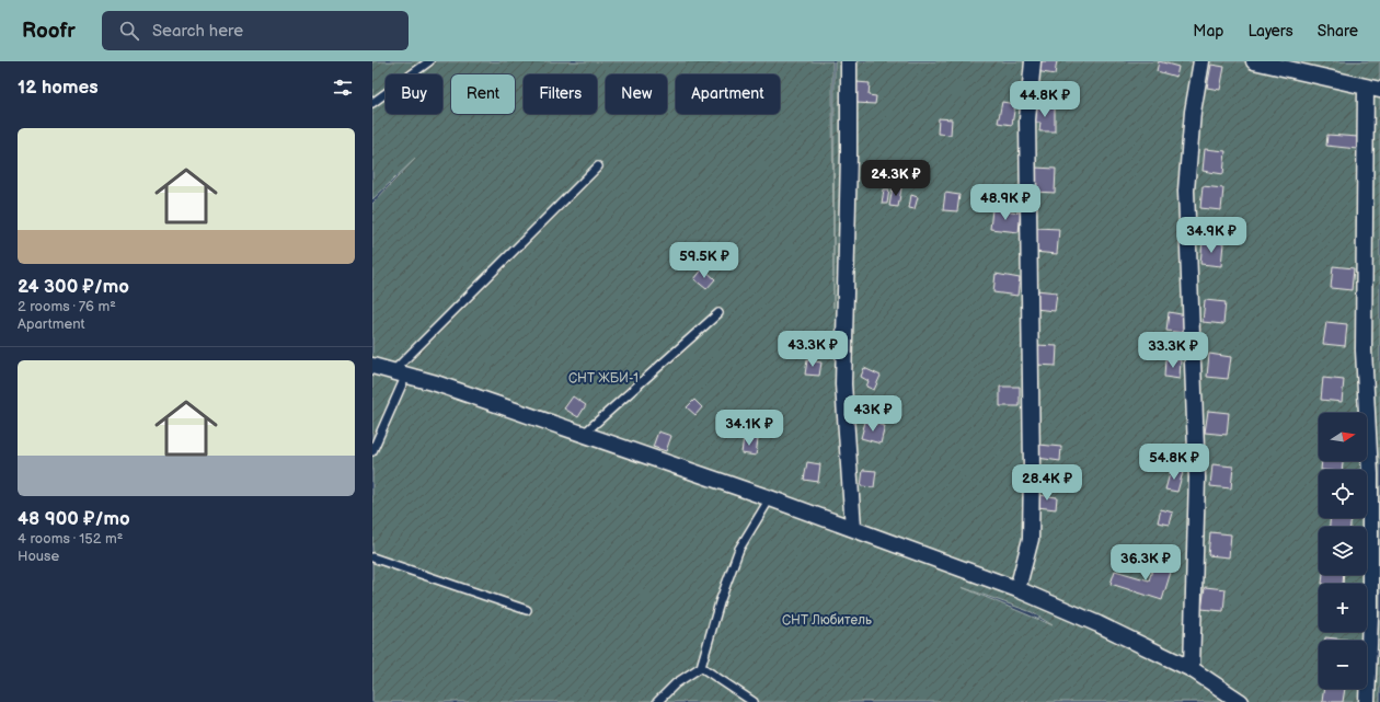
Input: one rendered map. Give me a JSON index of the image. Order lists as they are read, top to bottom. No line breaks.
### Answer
{"parks":["СНТ ЖБИ-1","СНТ Любитель"],"north":"right","page":{"header":"Roofr","search":"Search here","nav":["Map","Layers","Share"],"heading":"12 homes","chip":["Buy","Rent","Filters","New","Apartment"],"price":["44.8K ₽","24.3K ₽","48.9K ₽","34.9K ₽","59.5K ₽","43.3K ₽","33.3K ₽","43K ₽","34.1K ₽","54.8K ₽","28.4K ₽","36.3K ₽"],"list":[{"name":"24 300 ₽/mo","note":"2 rooms · 76 m² · Apartment"},{"name":"48 900 ₽/mo","note":"4 rooms · 152 m² · House"}],"map_buttons":["+","−"]}}
